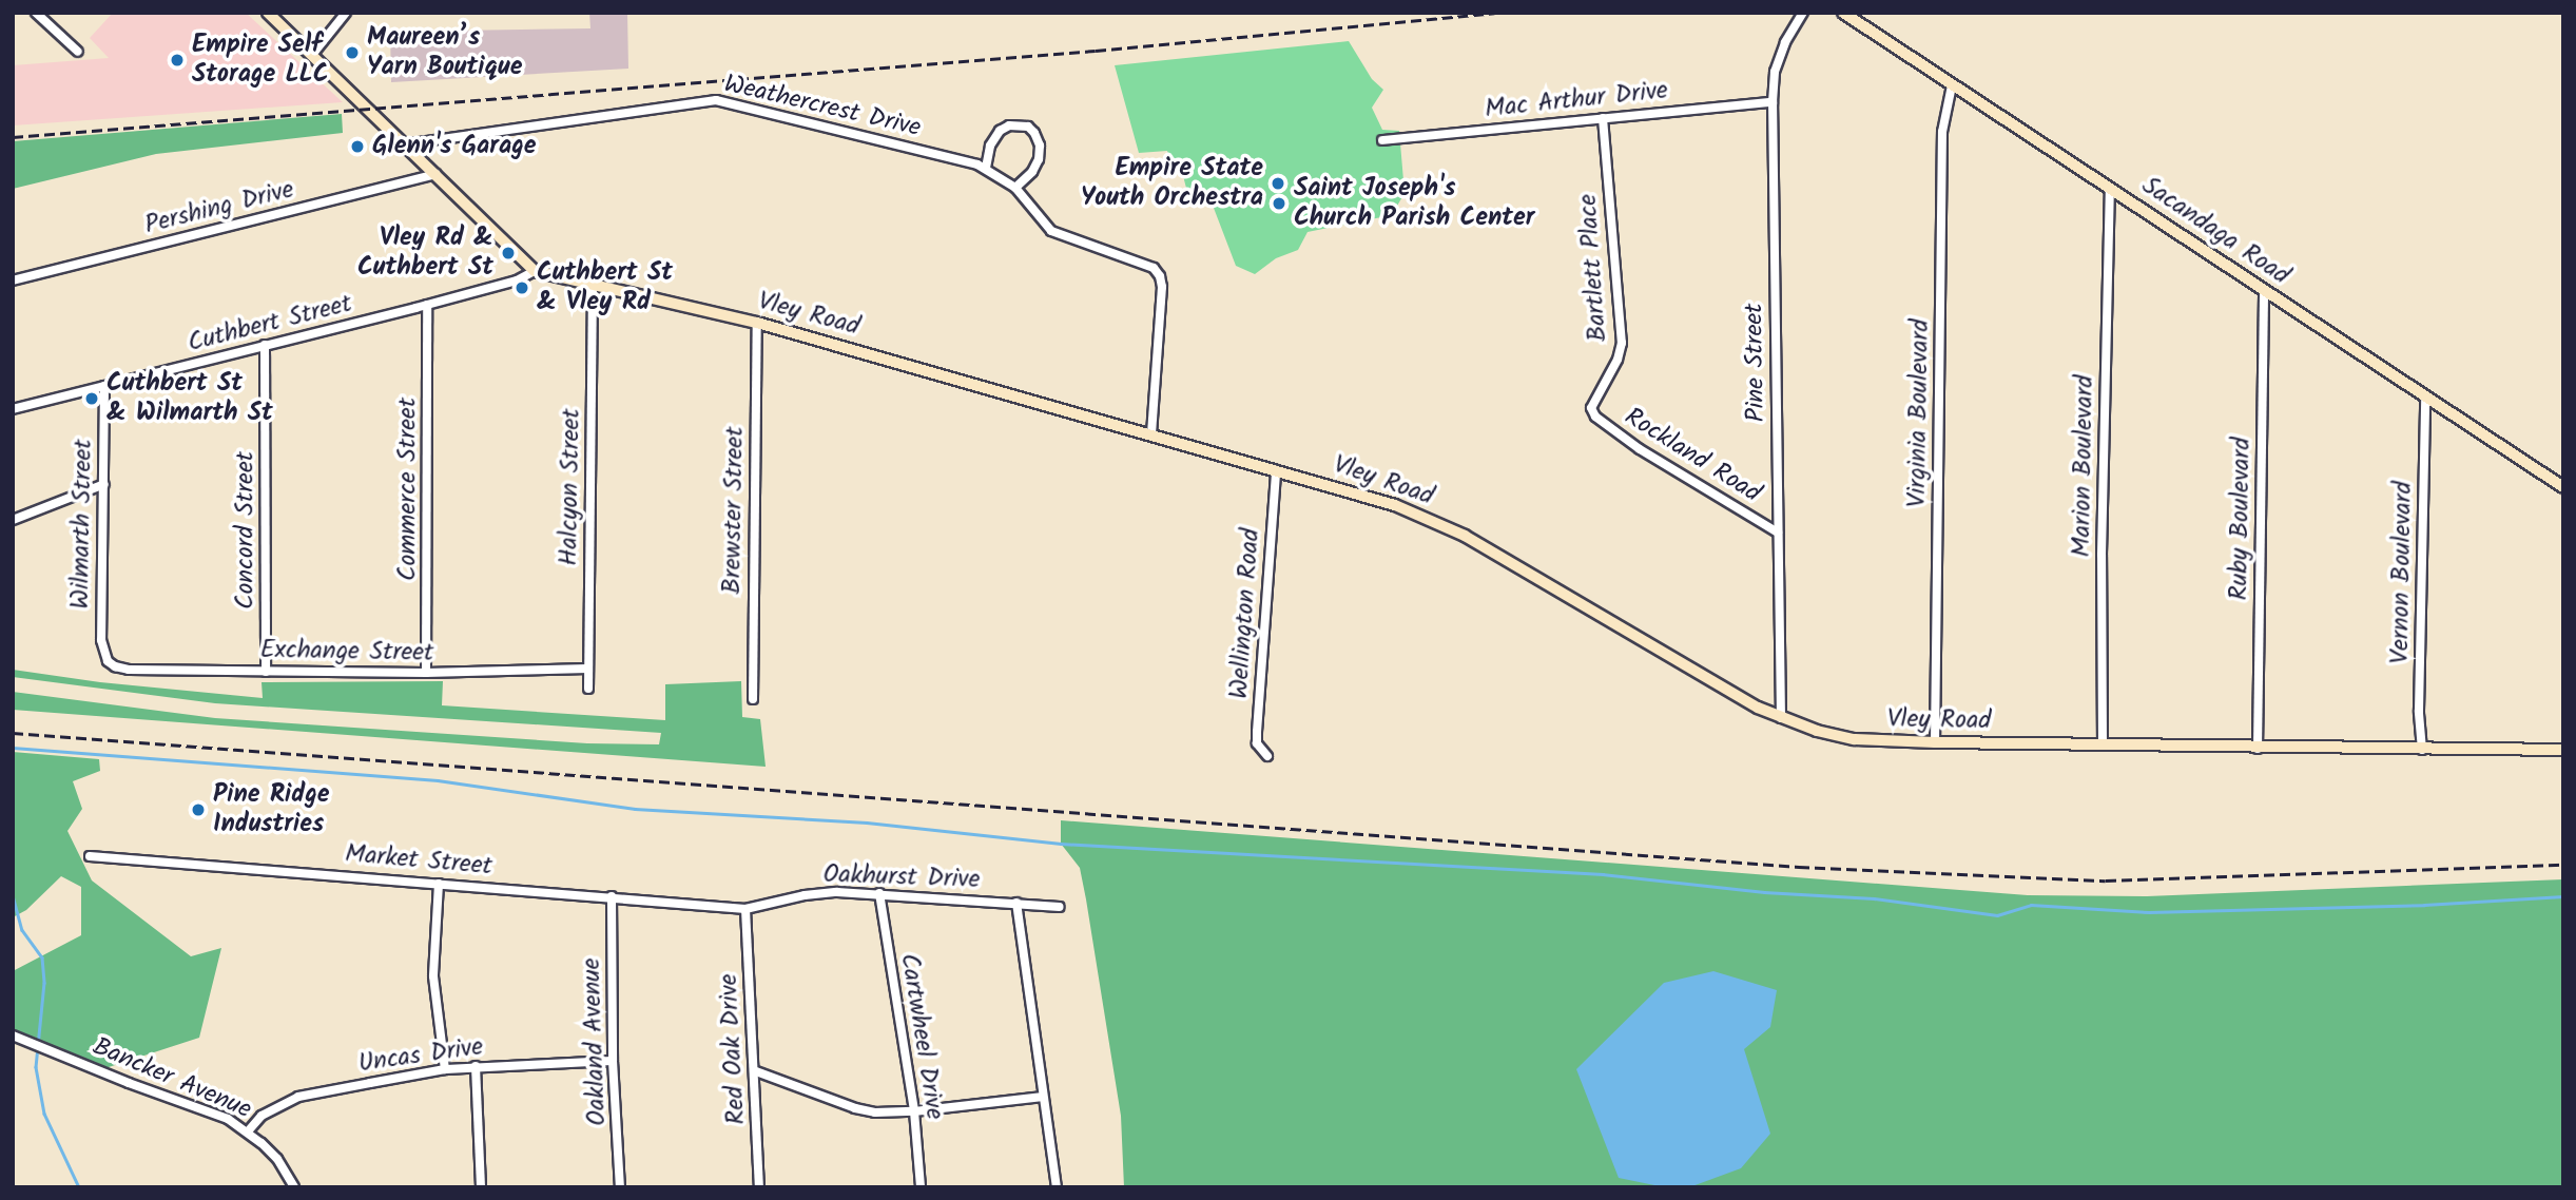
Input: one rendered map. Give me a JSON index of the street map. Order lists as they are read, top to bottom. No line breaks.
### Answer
{"streets":{"street":["Mac Arthur Drive","Weathercrest Drive","Pershing Drive","Sacandaga Road","Bartlett Place","Vley Road","Cuthbert Street","Pine Street","Virginia Boulevard","Rockland Road","Marion Boulevard","Halcyon Street","Commerce Street","Brewster Street","Ruby Boulevard","Wilmarth Street","Concord Street","Vernon Boulevard","Wellington Road","Exchange Street","Market Street","Oakhurst Drive","Cartwheel Drive","Oakland Avenue","Red Oak Drive","Uncas Drive","Bancker Avenue"]},"crossings":[["Mac Arthur Drive","Bartlett Place"],["Mac Arthur Drive","Pine Street"],["Weathercrest Drive","Vley Road"],["Sacandaga Road","Virginia Boulevard"],["Sacandaga Road","Marion Boulevard"],["Sacandaga Road","Ruby Boulevard"],["Sacandaga Road","Vernon Boulevard"],["Bartlett Place","Rockland Road"],["Vley Road","Cuthbert Street"],["Vley Road","Pine Street"],["Vley Road","Virginia Boulevard"],["Vley Road","Marion Boulevard"],["Vley Road","Halcyon Street"],["Vley Road","Brewster Street"],["Vley Road","Ruby Boulevard"],["Vley Road","Vernon Boulevard"],["Vley Road","Wellington Road"],["Cuthbert Street","Commerce Street"],["Cuthbert Street","Wilmarth Street"],["Cuthbert Street","Concord Street"],["Pine Street","Rockland Road"],["Halcyon Street","Exchange Street"],["Commerce Street","Exchange Street"],["Wilmarth Street","Exchange Street"],["Concord Street","Exchange Street"],["Market Street","Oakhurst Drive"],["Market Street","Oakland Avenue"],["Oakhurst Drive","Cartwheel Drive"],["Oakhurst Drive","Oakland Avenue"],["Oakhurst Drive","Red Oak Drive"],["Oakland Avenue","Uncas Drive"],["Uncas Drive","Bancker Avenue"]],"places":["Maureen’s Yarn Boutique","Empire Self Storage LLC","Glenn's Garage","Empire State Youth Orchestra","Saint Joseph's Church Parish Center","Vley Rd & Cuthbert St","Cuthbert St & Vley Rd","Cuthbert St & Wilmarth St","Pine Ridge Industries"]}
